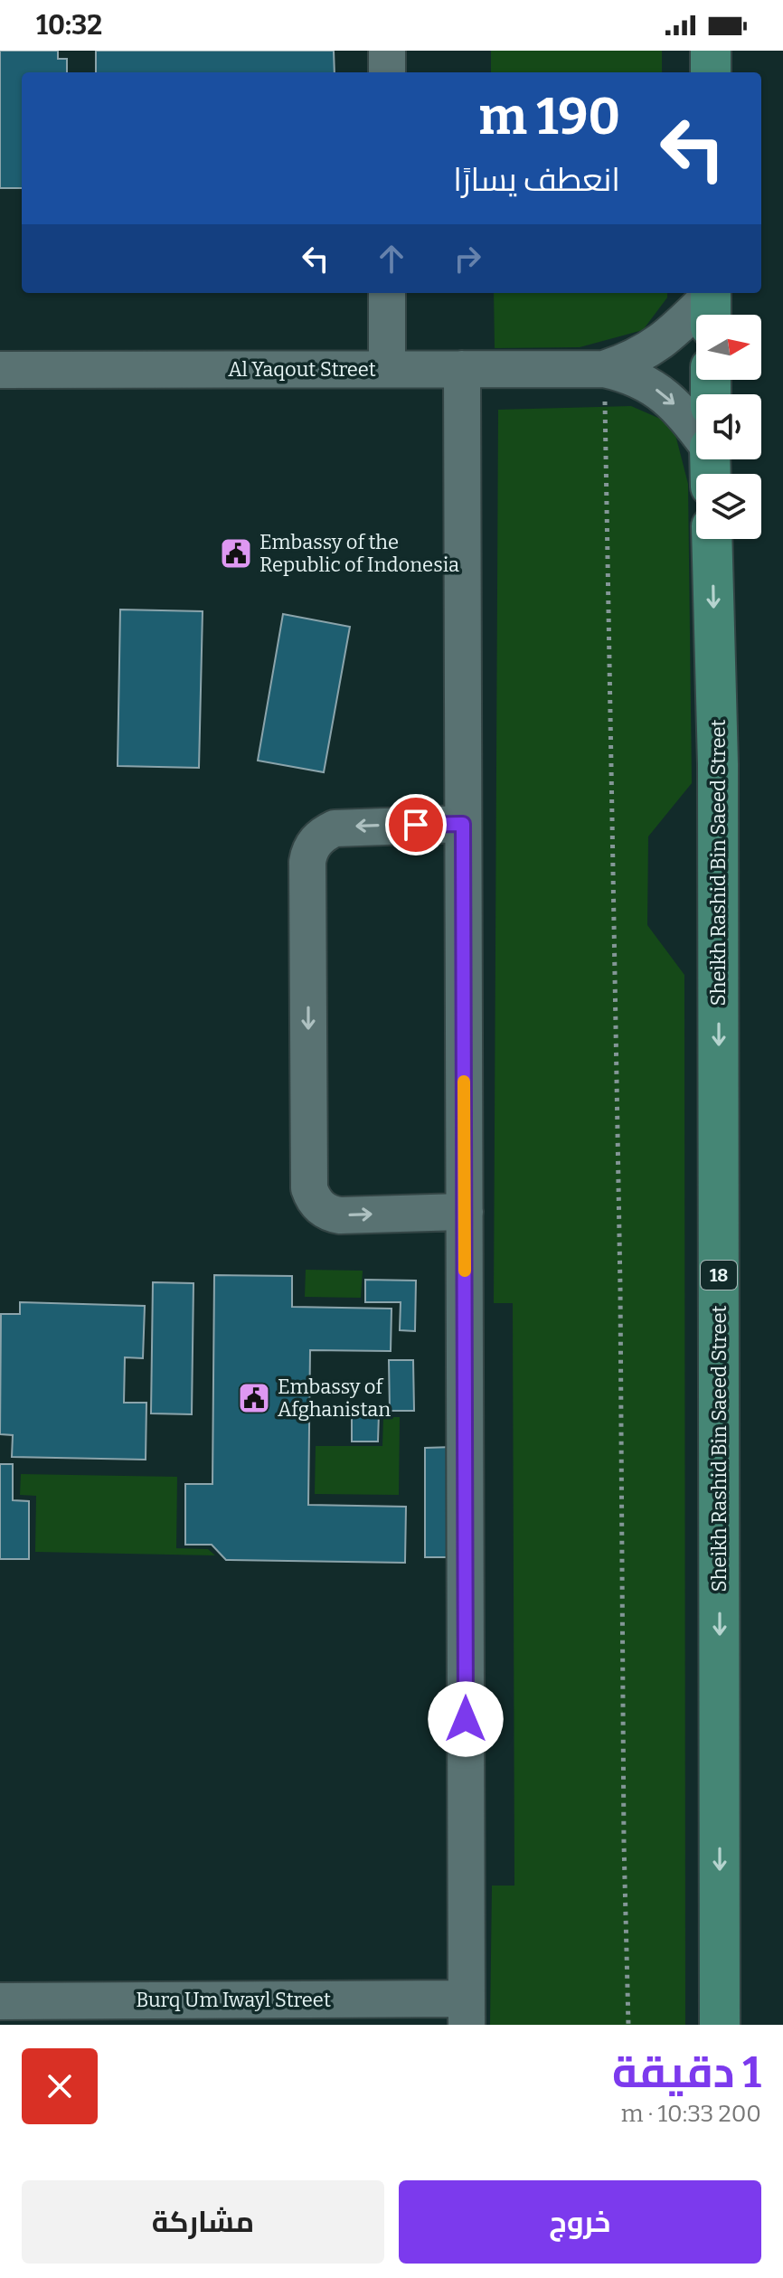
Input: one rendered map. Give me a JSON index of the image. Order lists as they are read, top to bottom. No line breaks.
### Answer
{"streets":{"main road":["Sheikh Rashid Bin Saeed Street","18"],"street":["Al Yaqout Street","Burq Um Iwayl Street"]},"one_way":["Sheikh Rashid Bin Saeed Street"],"places":{"public building":["Embassy of the Republic of Indonesia","Embassy of Afghanistan"]},"north":"right","page":{"status":"10:32","turn":["190 m","انعطف يسارًا"],"heading":["1 دقيقة","200 m · 10:33"],"buttons":["خروج","مشاركة"]}}
